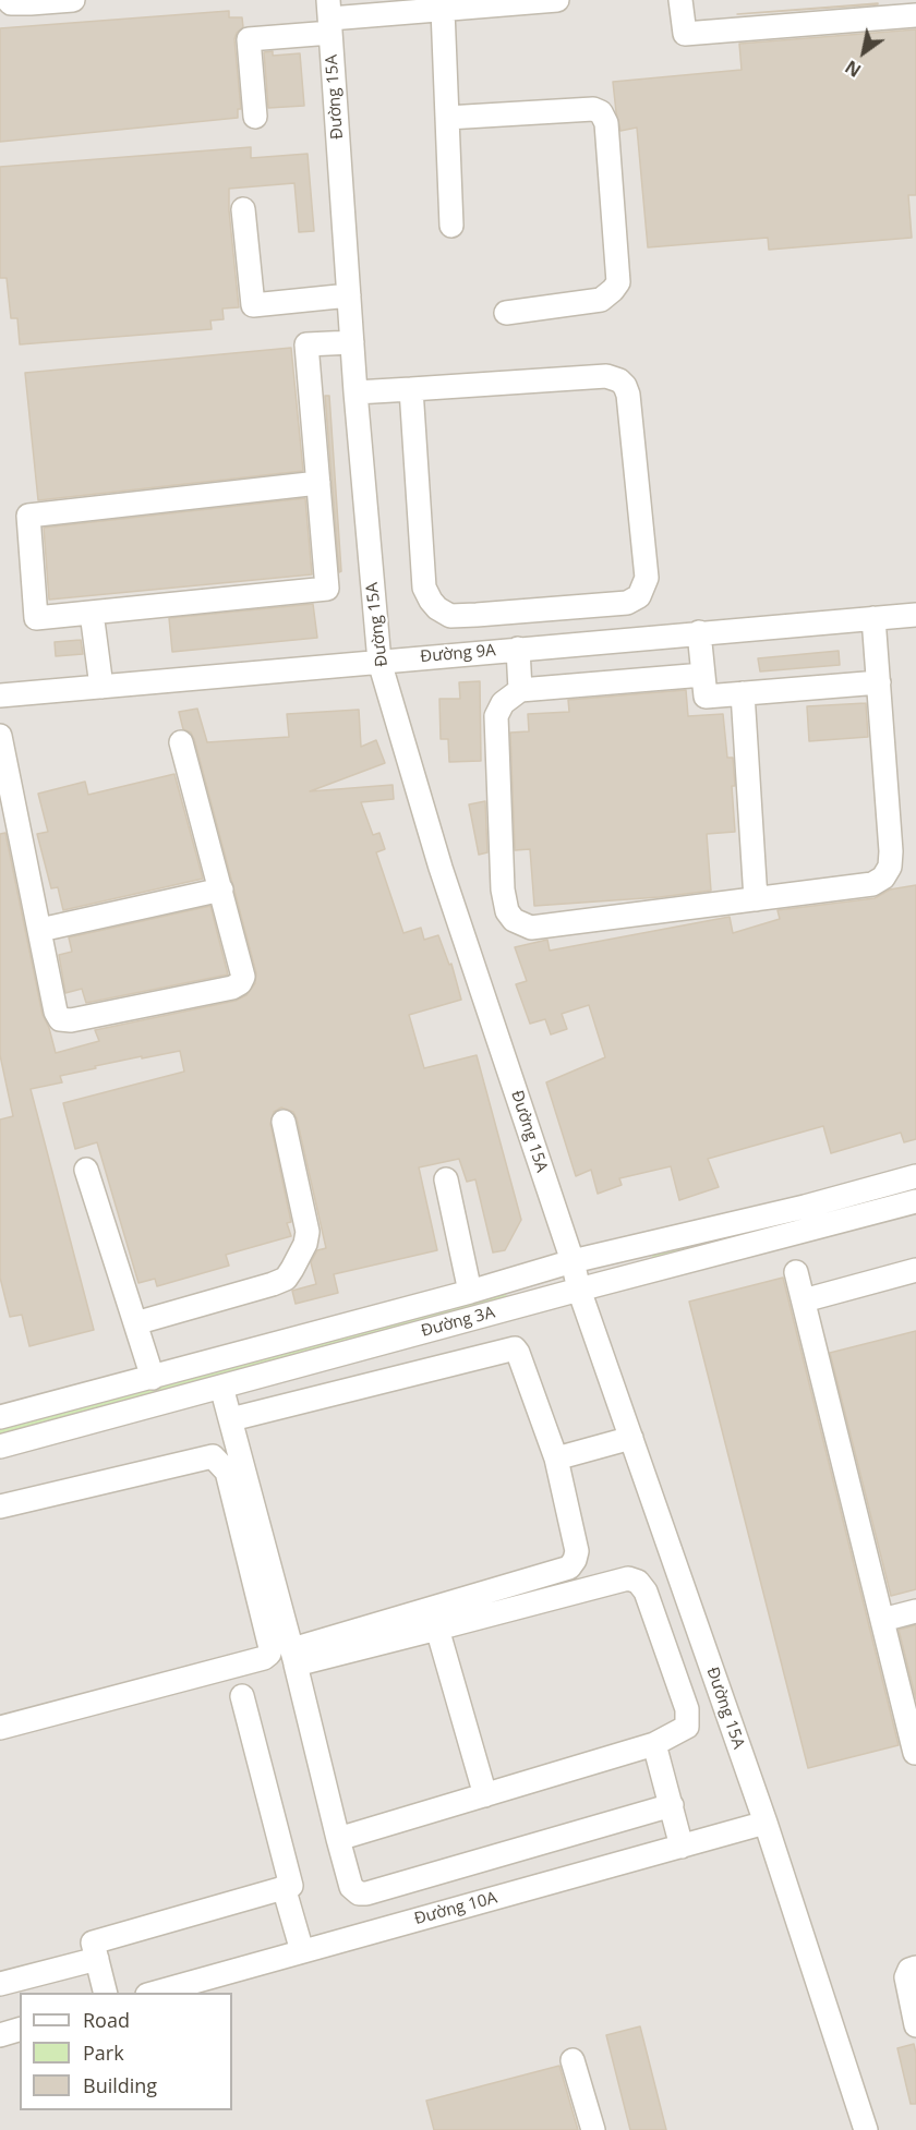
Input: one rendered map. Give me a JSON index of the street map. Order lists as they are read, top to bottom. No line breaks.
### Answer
{"streets":{"street":["Đường 15A","Đường 9A","Đường 3A","Đường 10A"]},"crossings":[["Đường 15A","Đường 9A"],["Đường 15A","Đường 3A"],["Đường 15A","Đường 10A"]],"legend":["Road","Park","Building"],"north":"bottom left"}
